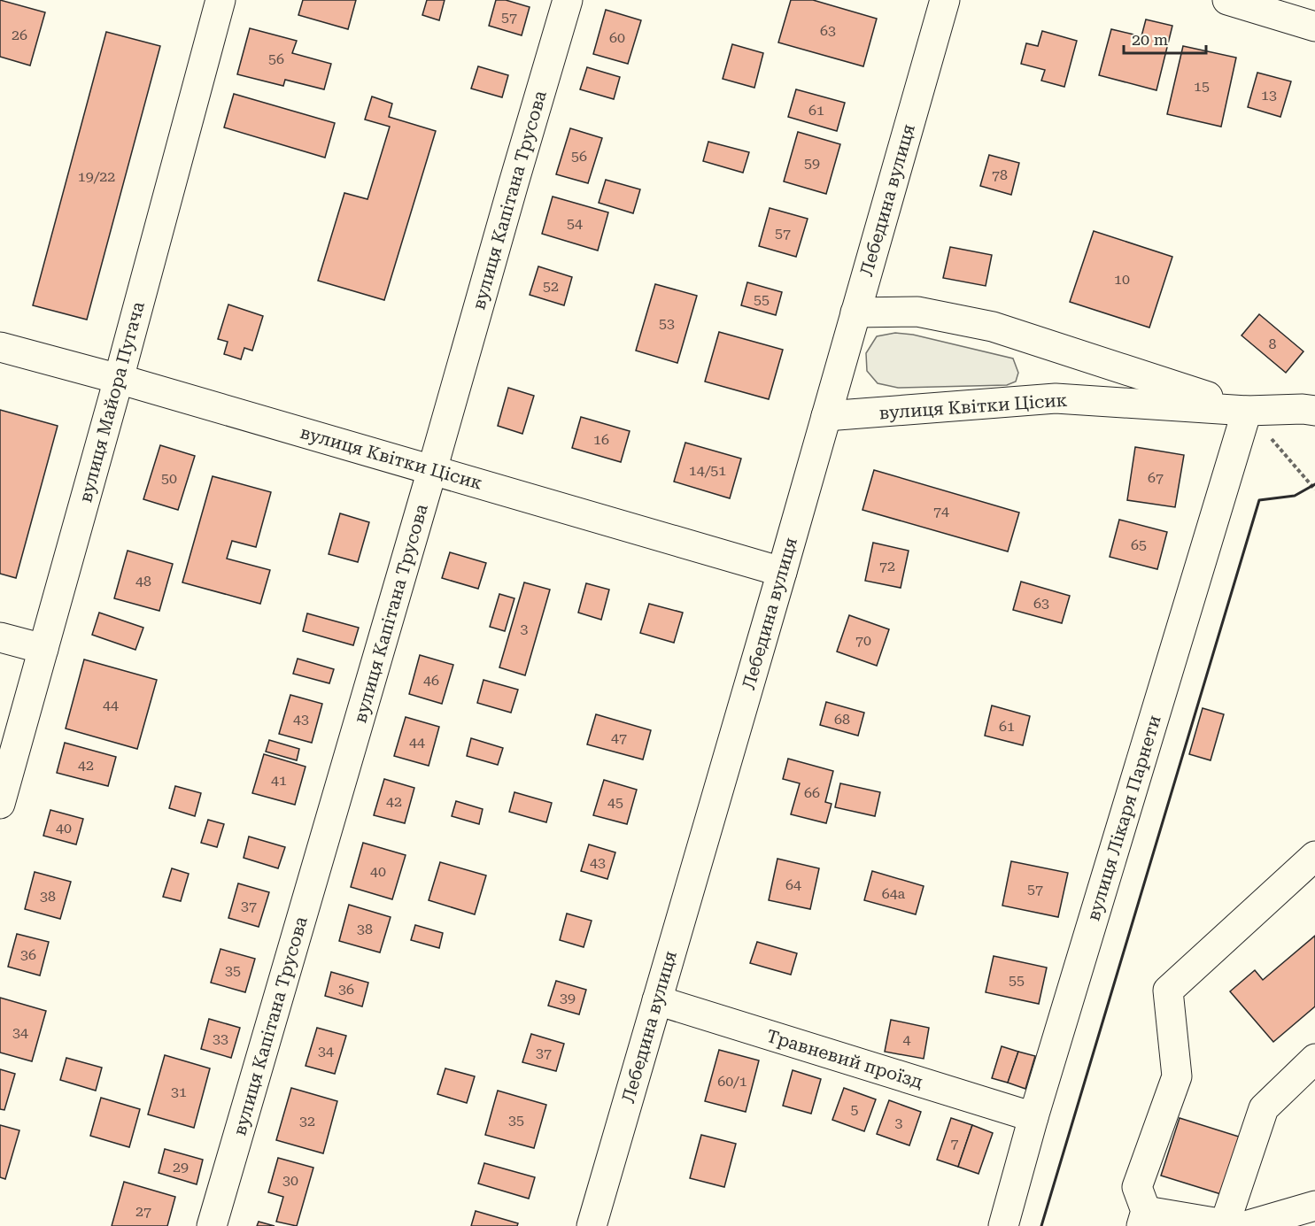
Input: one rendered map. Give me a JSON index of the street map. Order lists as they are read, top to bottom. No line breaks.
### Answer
{"streets":{"street":["вулиця Капітана Трусова","Лебедина вулиця","вулиця Майора Пугача","вулиця Квітки Цісик","вулиця Лікаря Парнети","Травневий проїзд"]},"crossings":[["вулиця Капітана Трусова","вулиця Квітки Цісик"],["Лебедина вулиця","вулиця Квітки Цісик"],["Лебедина вулиця","Травневий проїзд"],["вулиця Майора Пугача","вулиця Квітки Цісик"],["вулиця Квітки Цісик","вулиця Лікаря Парнети"],["вулиця Лікаря Парнети","Травневий проїзд"]],"house_numbers":["57","63","26","60","56","15","13","61","56","59","78","19/22","54","57","10","52","55","53","8","16","14/51","67","50","74","65","72","48","63","3","70","46","44","43","68","61","47","44","42","41","66","42","45","40","43","40","64","57","64а","38","37","38","36","35","55","36","39","34","33","4","34","37","60/1","31","5","35","32","3","7","29","30","27"],"scale_bar":"20 m"}
